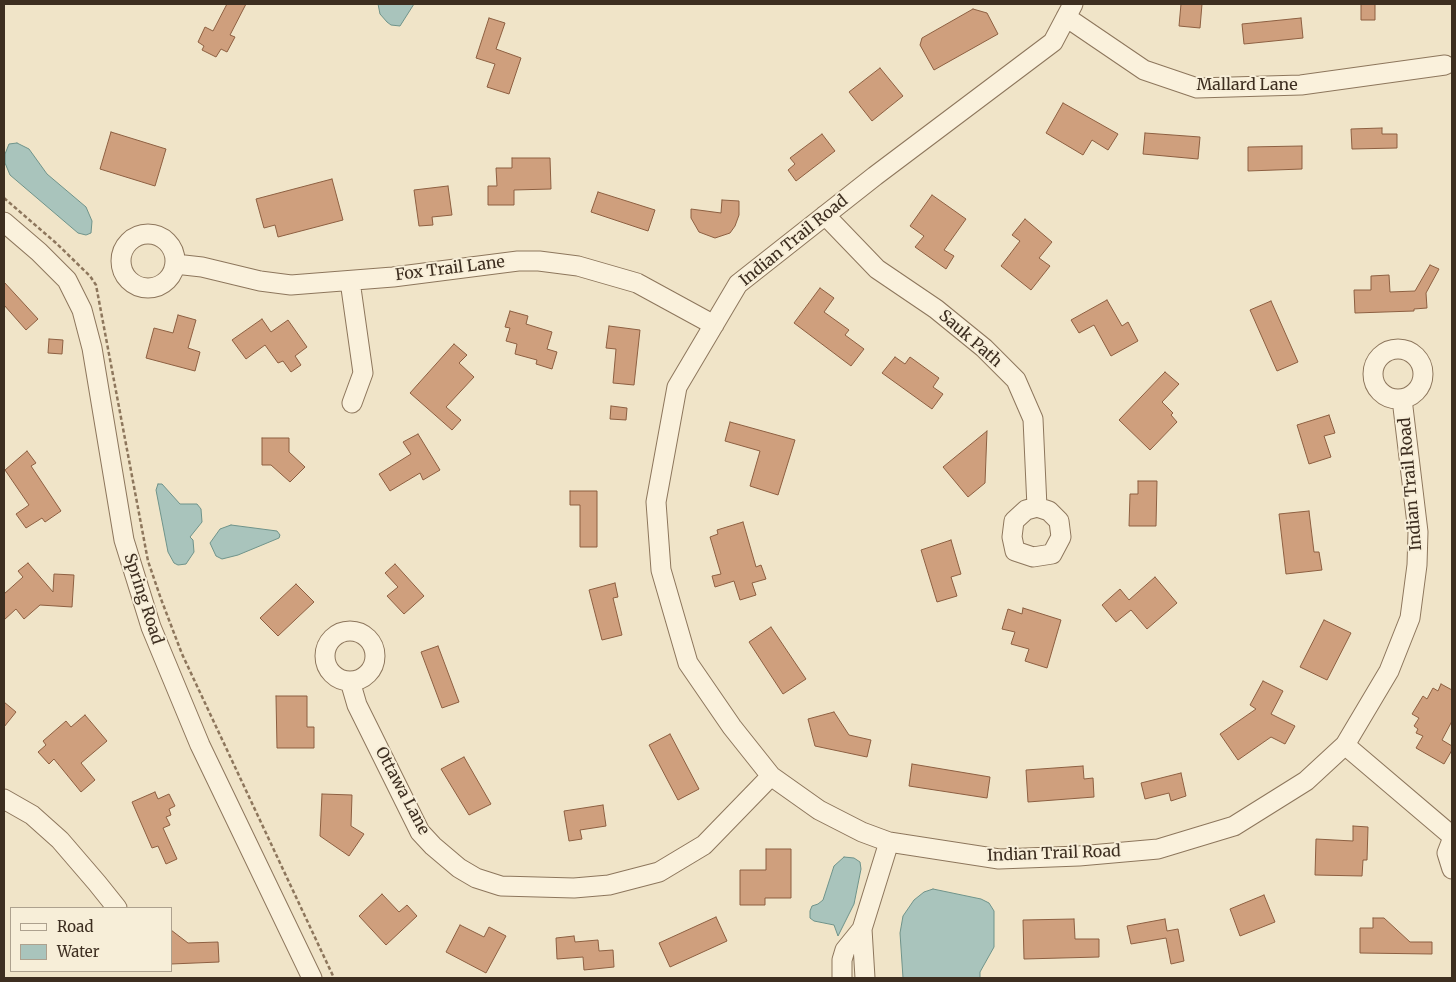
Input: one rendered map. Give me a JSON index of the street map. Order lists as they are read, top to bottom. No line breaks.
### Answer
{"streets":{"street":["Mallard Lane","Indian Trail Road","Fox Trail Lane","Sauk Path","Spring Road","Ottawa Lane"]},"crossings":[["Mallard Lane","Indian Trail Road"],["Indian Trail Road","Fox Trail Lane"],["Indian Trail Road","Sauk Path"],["Indian Trail Road","Ottawa Lane"]],"legend":["Road","Water"]}
